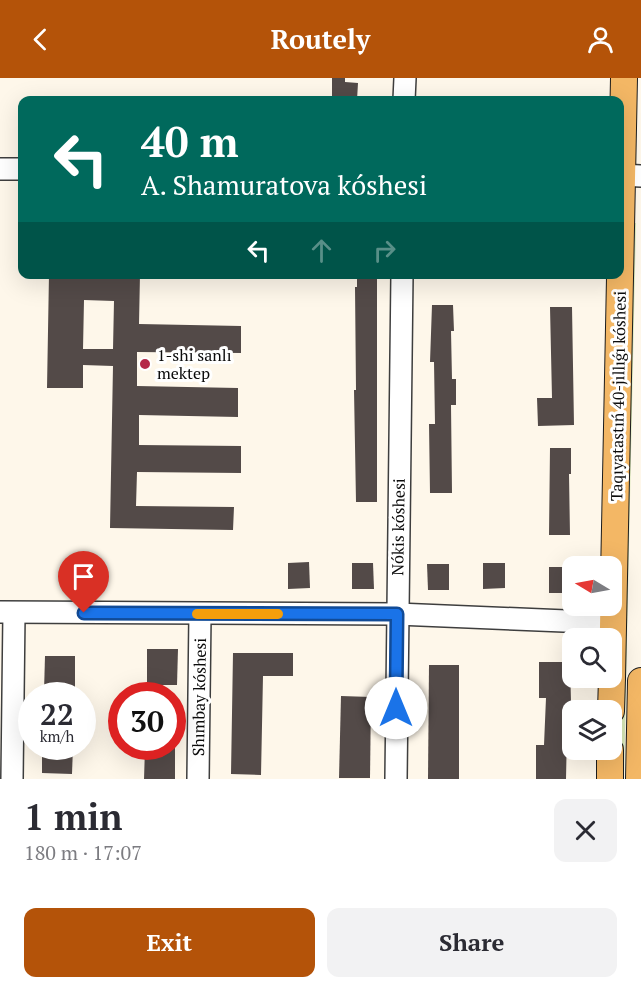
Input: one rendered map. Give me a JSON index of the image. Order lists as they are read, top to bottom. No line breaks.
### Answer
{"streets":{"main road":["Taqıyatastıń 40-jıllıǵı kóshesi"],"street":["Nókis kóshesi","Shımbay kóshesi"]},"places":["1-shi sanlı mektep"],"north":"left","page":{"header":"Routely","turn":["40 m","A. Shamuratova kóshesi"],"speed":"22 km/h","limit":"30","heading":["1 min","180 m · 17:07"],"buttons":["Exit","Share"]}}
